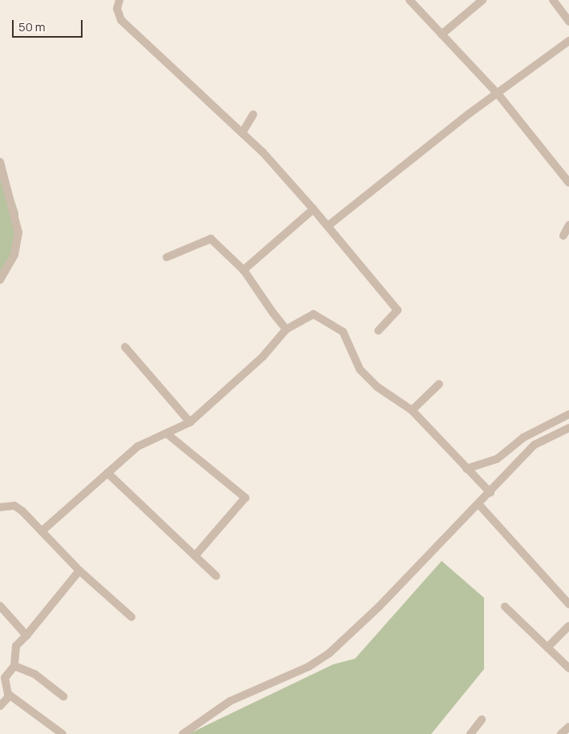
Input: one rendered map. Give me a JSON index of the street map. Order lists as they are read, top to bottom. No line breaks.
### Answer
{"scale_bar":"50 m"}
